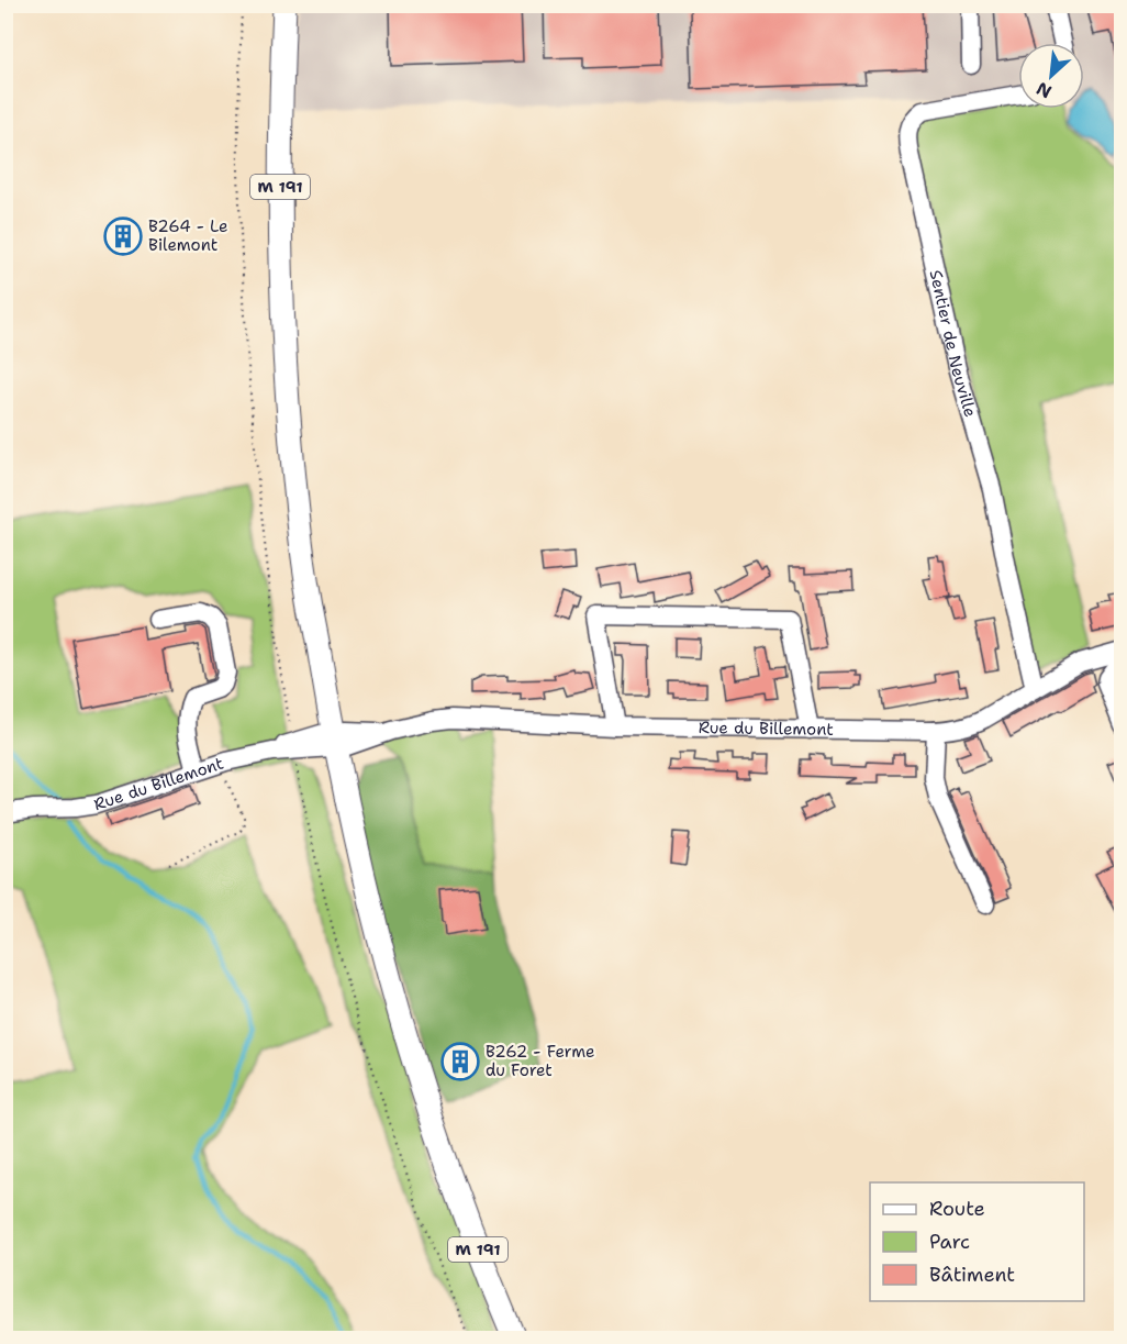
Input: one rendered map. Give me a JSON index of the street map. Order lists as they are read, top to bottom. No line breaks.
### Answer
{"streets":{"main road":["M 191"],"street":["Sentier de Neuville","Rue du Billemont"]},"crossings":[["M 191","Rue du Billemont"],["Sentier de Neuville","Rue du Billemont"]],"places":{"building":["B264 - Le Bilemont","B262 - Ferme du Foret"]},"legend":["Route","Parc","Bâtiment"],"north":"bottom left"}
